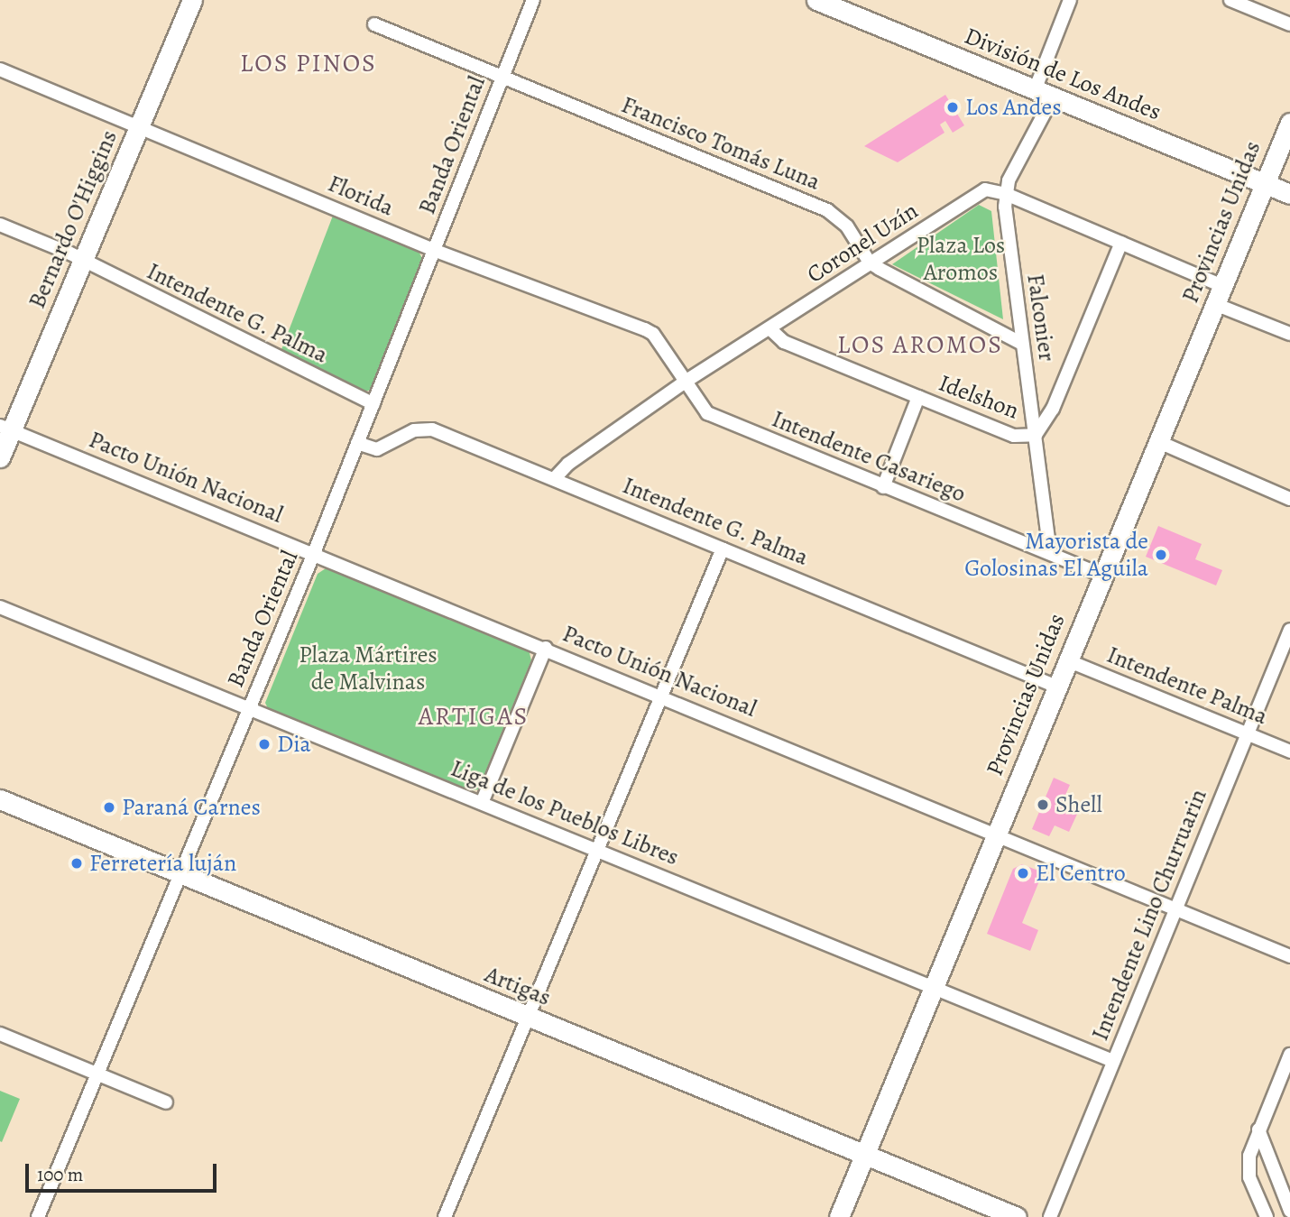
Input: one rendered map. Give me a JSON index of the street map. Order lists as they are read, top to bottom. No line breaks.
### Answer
{"streets":{"street":["División de Los Andes","Francisco Tomás Luna","Banda Oriental","Florida","Bernardo O'Higgins","Provincias Unidas","Coronel Uzín","Intendente G. Palma","Falconier","Idelshon","Intendente Casariego","Pacto Unión Nacional","Intendente Palma","Liga de los Pueblos Libres","Intendente Lino Churruarin","Artigas"]},"crossings":[["División de Los Andes","Provincias Unidas"],["División de Los Andes","Falconier"],["Francisco Tomás Luna","Banda Oriental"],["Francisco Tomás Luna","Coronel Uzín"],["Francisco Tomás Luna","Falconier"],["Banda Oriental","Florida"],["Banda Oriental","Intendente G. Palma"],["Banda Oriental","Pacto Unión Nacional"],["Banda Oriental","Liga de los Pueblos Libres"],["Banda Oriental","Artigas"],["Florida","Bernardo O'Higgins"],["Florida","Coronel Uzín"],["Florida","Intendente Casariego"],["Bernardo O'Higgins","Intendente G. Palma"],["Bernardo O'Higgins","Pacto Unión Nacional"],["Provincias Unidas","Coronel Uzín"],["Provincias Unidas","Intendente G. Palma"],["Provincias Unidas","Pacto Unión Nacional"],["Provincias Unidas","Intendente Palma"],["Provincias Unidas","Liga de los Pueblos Libres"],["Provincias Unidas","Artigas"],["Coronel Uzín","Intendente G. Palma"],["Coronel Uzín","Falconier"],["Coronel Uzín","Idelshon"],["Coronel Uzín","Intendente Casariego"],["Falconier","Idelshon"],["Falconier","Intendente Casariego"],["Pacto Unión Nacional","Intendente Lino Churruarin"],["Intendente Palma","Intendente Lino Churruarin"],["Liga de los Pueblos Libres","Intendente Lino Churruarin"]],"districts":["LOS PINOS","LOS AROMOS","ARTIGAS"],"parks":["Plaza Los Aromos","Plaza Mártires de Malvinas"],"places":["Los Andes","Mayorista de Golosinas El Aguila","Dia","Shell","Paraná Carnes","Ferretería luján","El Centro"],"scale_bar":"100 m"}
